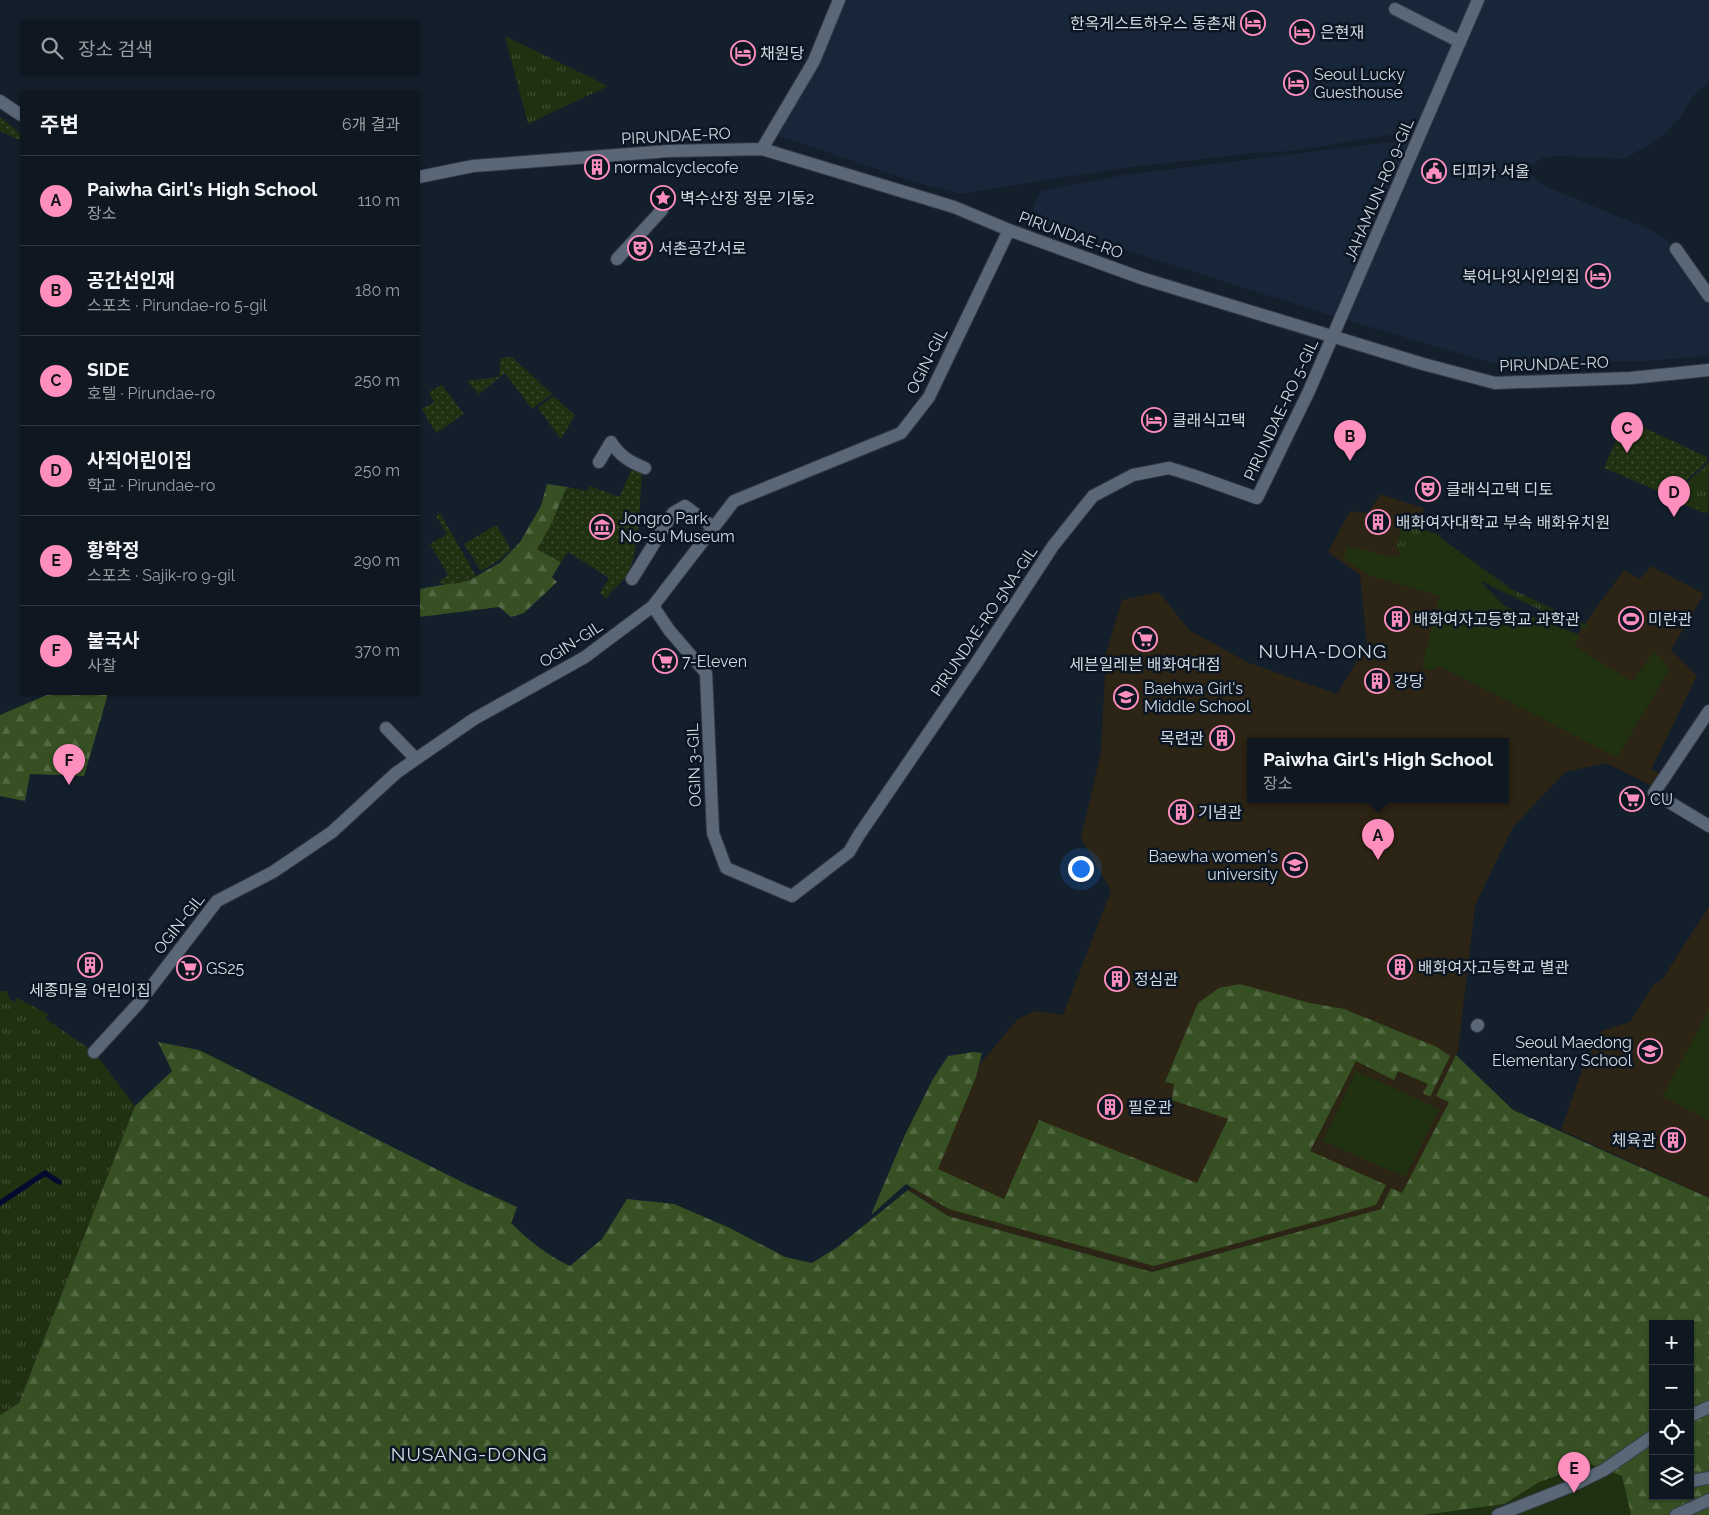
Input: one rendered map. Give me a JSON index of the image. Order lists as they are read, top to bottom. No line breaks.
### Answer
{"streets":{"street":["PIRUNDAE-RO","JAHAMUN-RO 9-GIL","OGIN-GIL","PIRUNDAE-RO 5-GIL","PIRUNDAE-RO 5NA-GIL","OGIN 3-GIL"]},"crossings":[["PIRUNDAE-RO","JAHAMUN-RO 9-GIL"],["PIRUNDAE-RO","OGIN-GIL"],["PIRUNDAE-RO","PIRUNDAE-RO 5-GIL"],["JAHAMUN-RO 9-GIL","PIRUNDAE-RO 5-GIL"],["OGIN-GIL","OGIN 3-GIL"],["PIRUNDAE-RO 5-GIL","PIRUNDAE-RO 5NA-GIL"],["PIRUNDAE-RO 5NA-GIL","OGIN 3-GIL"]],"districts":["NUHA-DONG","NUSANG-DONG"],"places":{"hotel":["한옥게스트하우스 동촌재","은현재","채원당","Seoul Lucky Guesthouse","북어나잇시인의집","클래식고택"],"building":["normalcyclecofe","배화여자대학교 부속 배화유치원","배화여자고등학교 과학관","강당","목련관","기념관","세종마을 어린이집","배화여자고등학교 별관","정심관","필운관","체육관"],"public building":["티피카 서울"],"place":["벽수산장 정문 기둥2"],"theatre":["서촌공간서로","클래식고택 디토"],"museum":["Jongro Park No-su Museum"],"sports":["미란관"],"supermarket":["세븐일레븐 배화여대점","7-Eleven","CU","GS25"],"school or university":["Baehwa Girl's Middle School","Baewha women's university","Seoul Maedong Elementary School"]},"page":{"search":"장소 검색","heading":["주변","6개 결과"],"list":[{"mark":"A","name":"Paiwha Girl's High School","note":"장소","value":"110 m"},{"mark":"B","name":"공간선인재","note":"스포츠 · Pirundae-ro 5-gil","value":"180 m"},{"mark":"C","name":"SIDE","note":"호텔 · Pirundae-ro","value":"250 m"},{"mark":"D","name":"사직어린이집","note":"학교 · Pirundae-ro","value":"250 m"},{"mark":"E","name":"황학정","note":"스포츠 · Sajik-ro 9-gil","value":"290 m"},{"mark":"F","name":"불국사","note":"사찰","value":"370 m"}],"pins":["C","B","D","F","A","E"],"popup":["Paiwha Girl's High School","장소"],"map_buttons":["+","−"]}}
